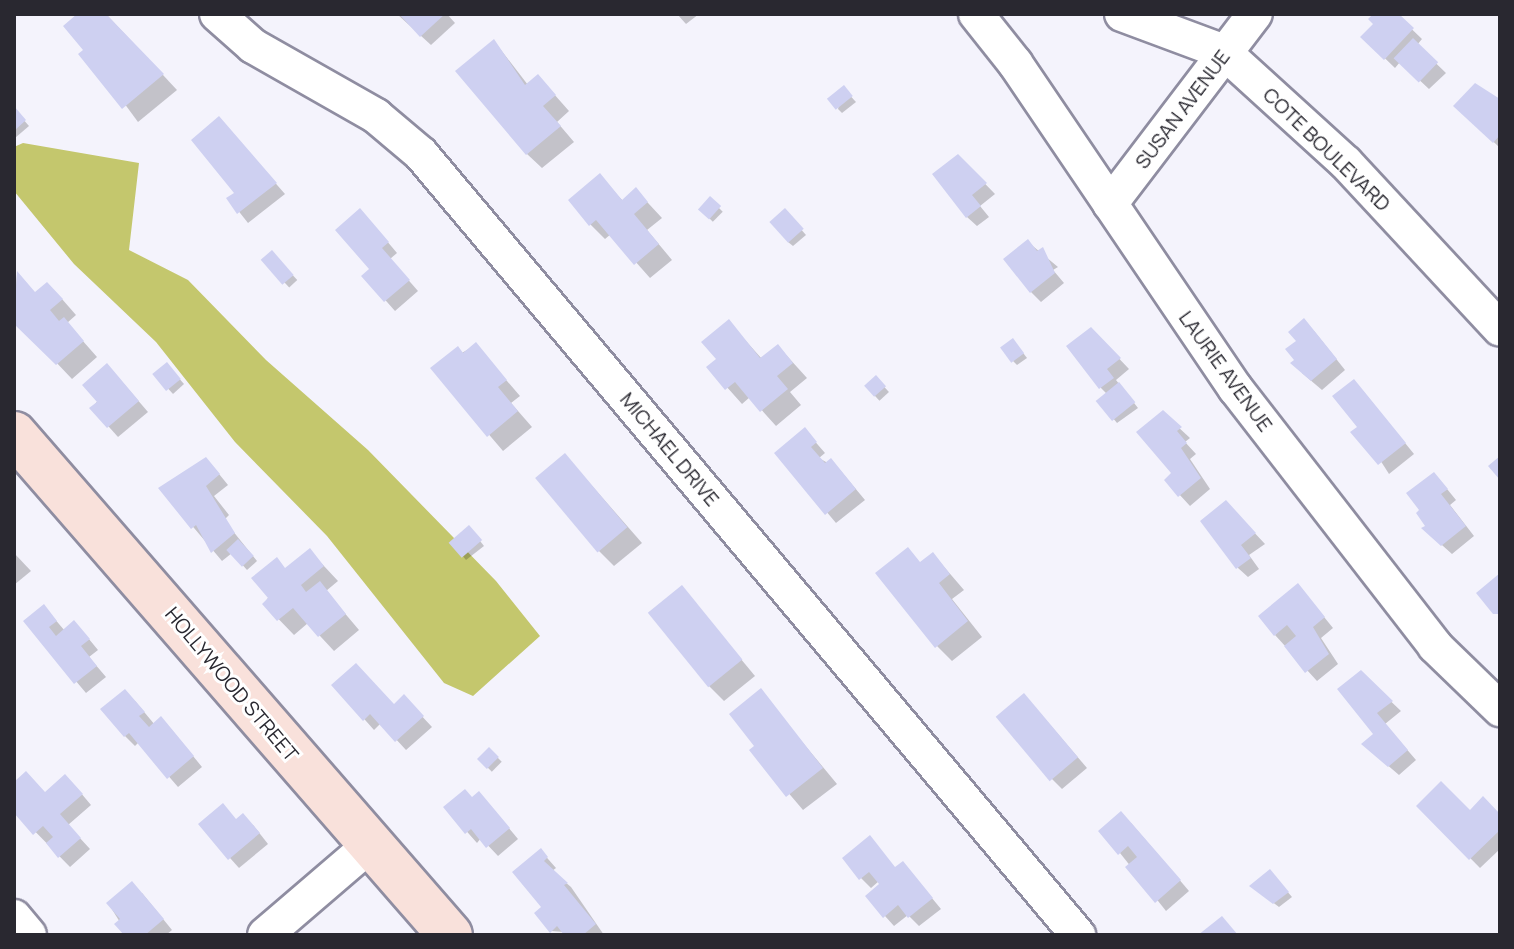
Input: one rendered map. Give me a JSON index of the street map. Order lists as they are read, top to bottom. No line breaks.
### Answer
{"streets":{"street":["SUSAN AVENUE","COTE BOULEVARD","LAURIE AVENUE","MICHAEL DRIVE","HOLLYWOOD STREET"]},"crossings":[["SUSAN AVENUE","COTE BOULEVARD"],["SUSAN AVENUE","LAURIE AVENUE"]]}
